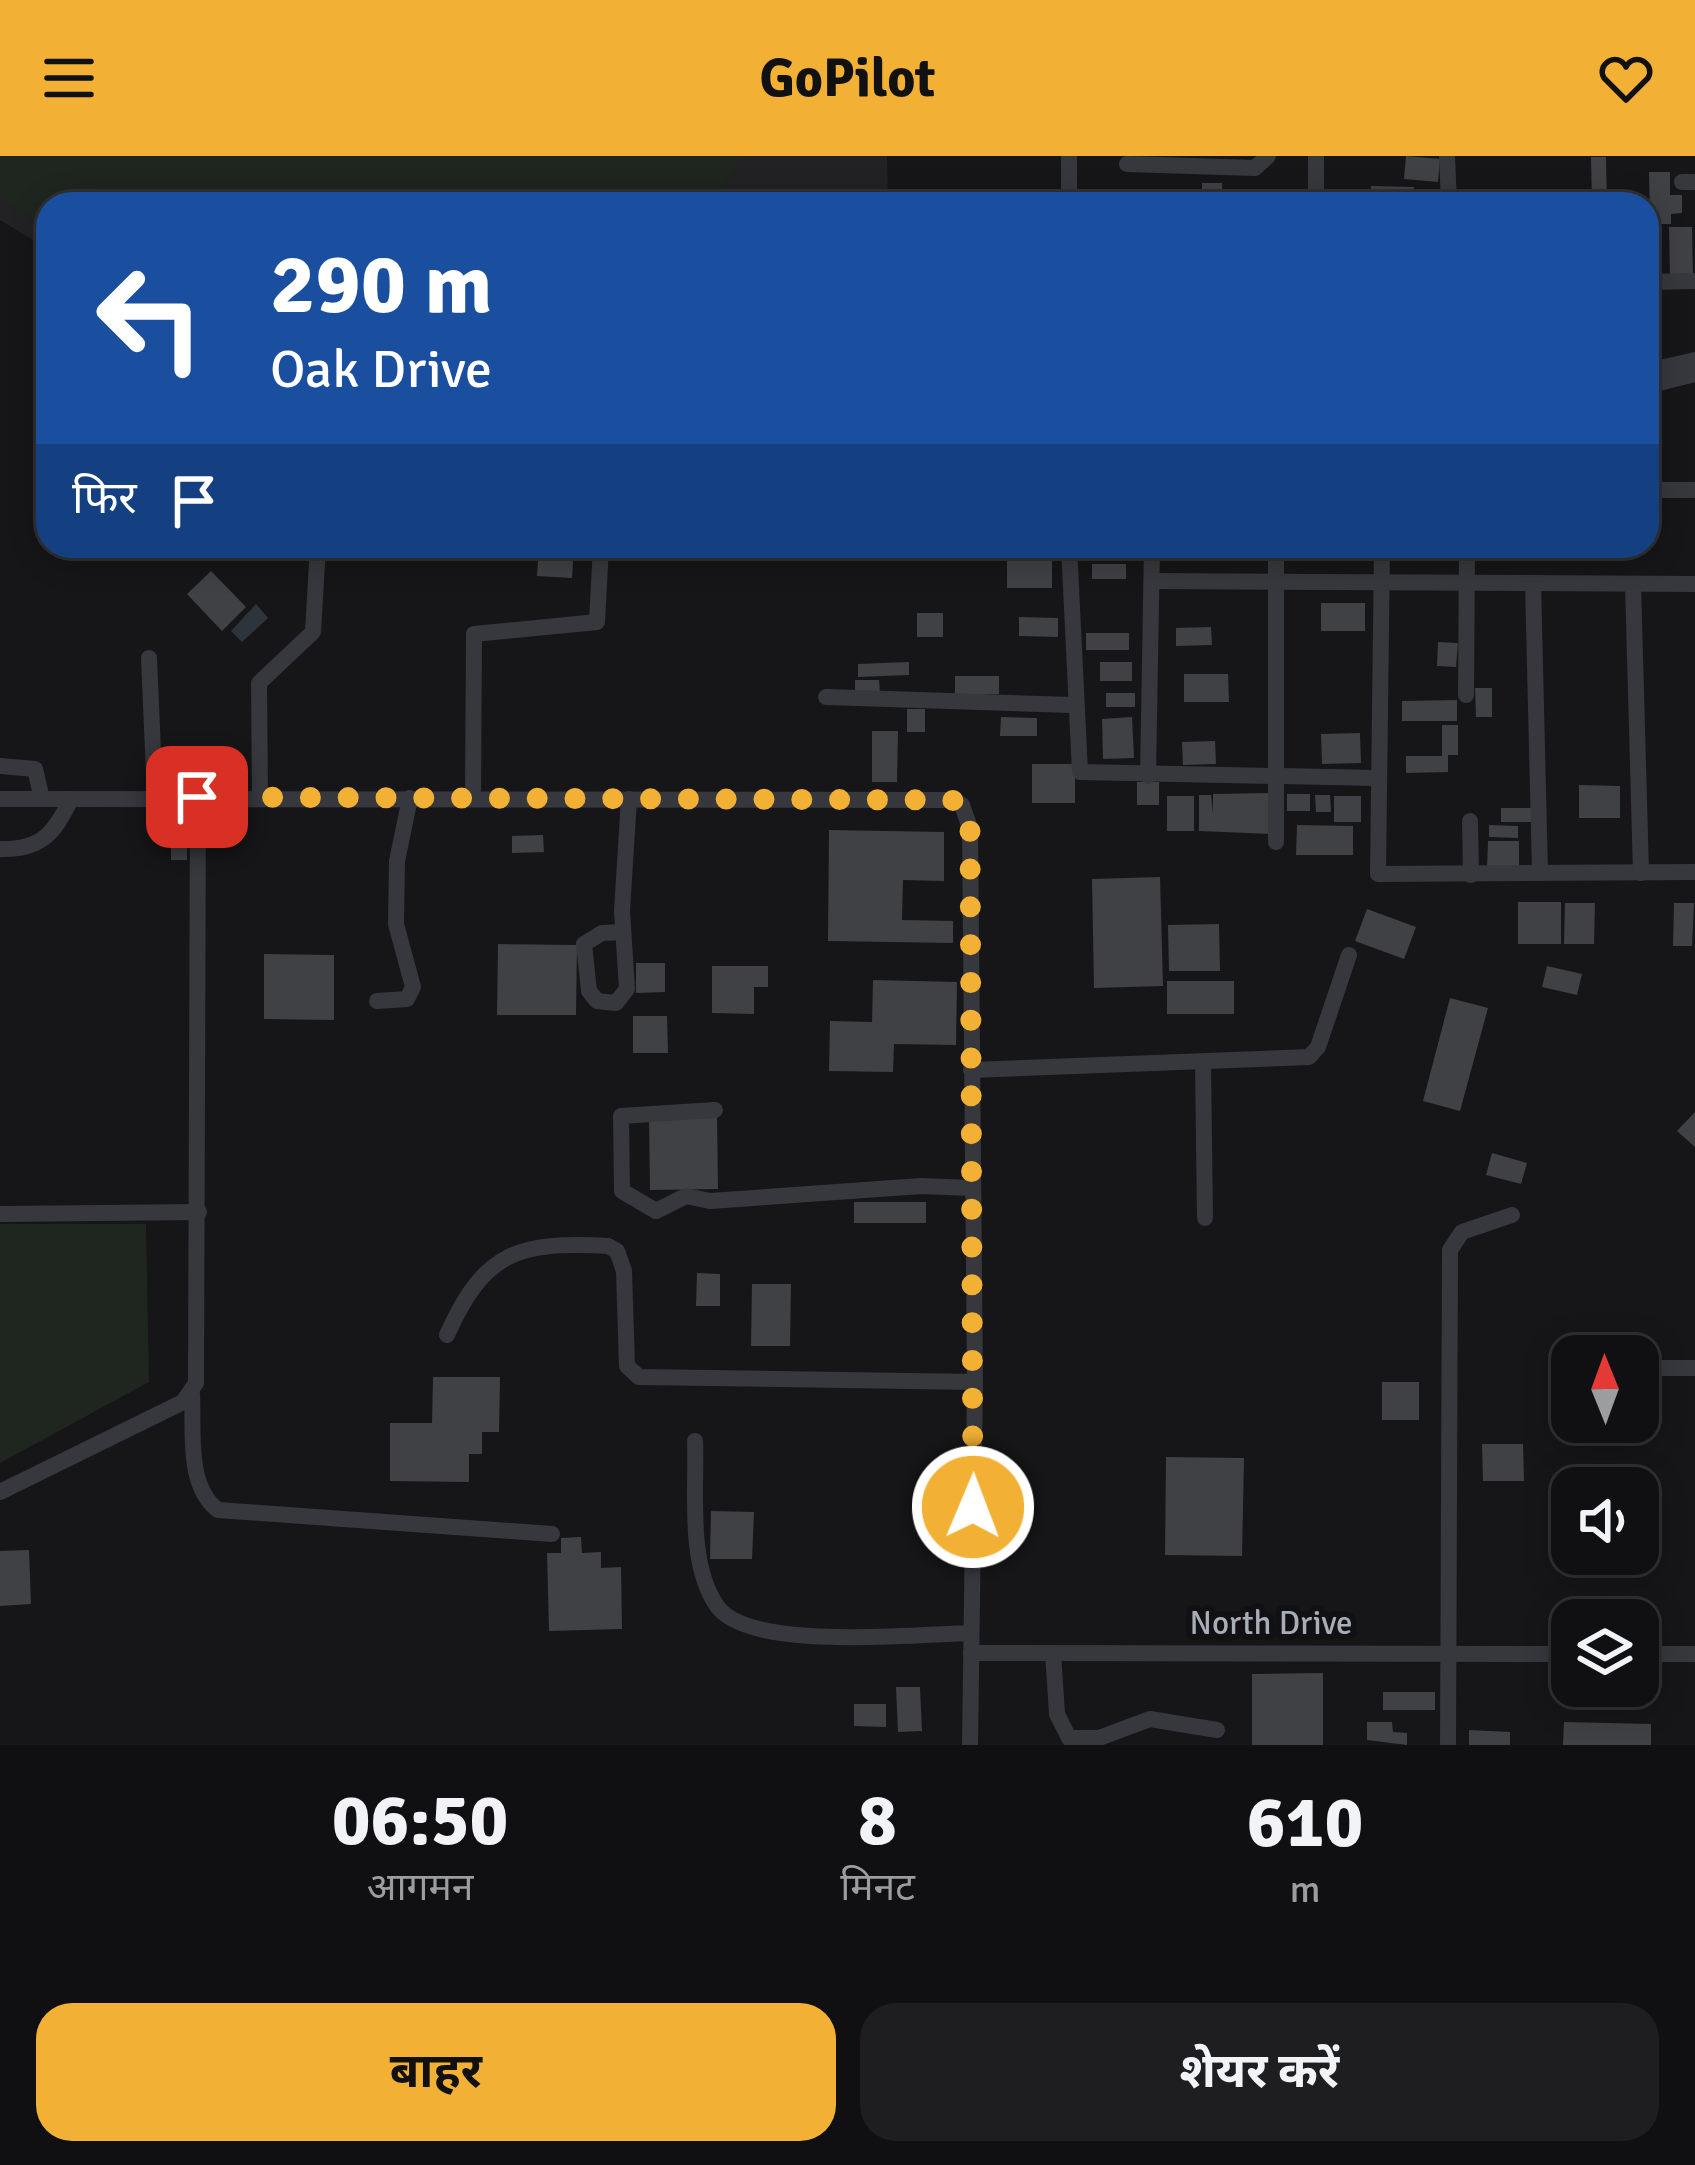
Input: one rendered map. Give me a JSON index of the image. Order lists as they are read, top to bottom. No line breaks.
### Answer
{"streets":{"street":["North Drive"]},"north":"top","page":{"header":"GoPilot","turn":["290 m","Oak Drive"],"then":"फिर","eta":["06:50","आगमन","8","मिनट","610","m"],"buttons":["बाहर","शेयर करें"]}}
